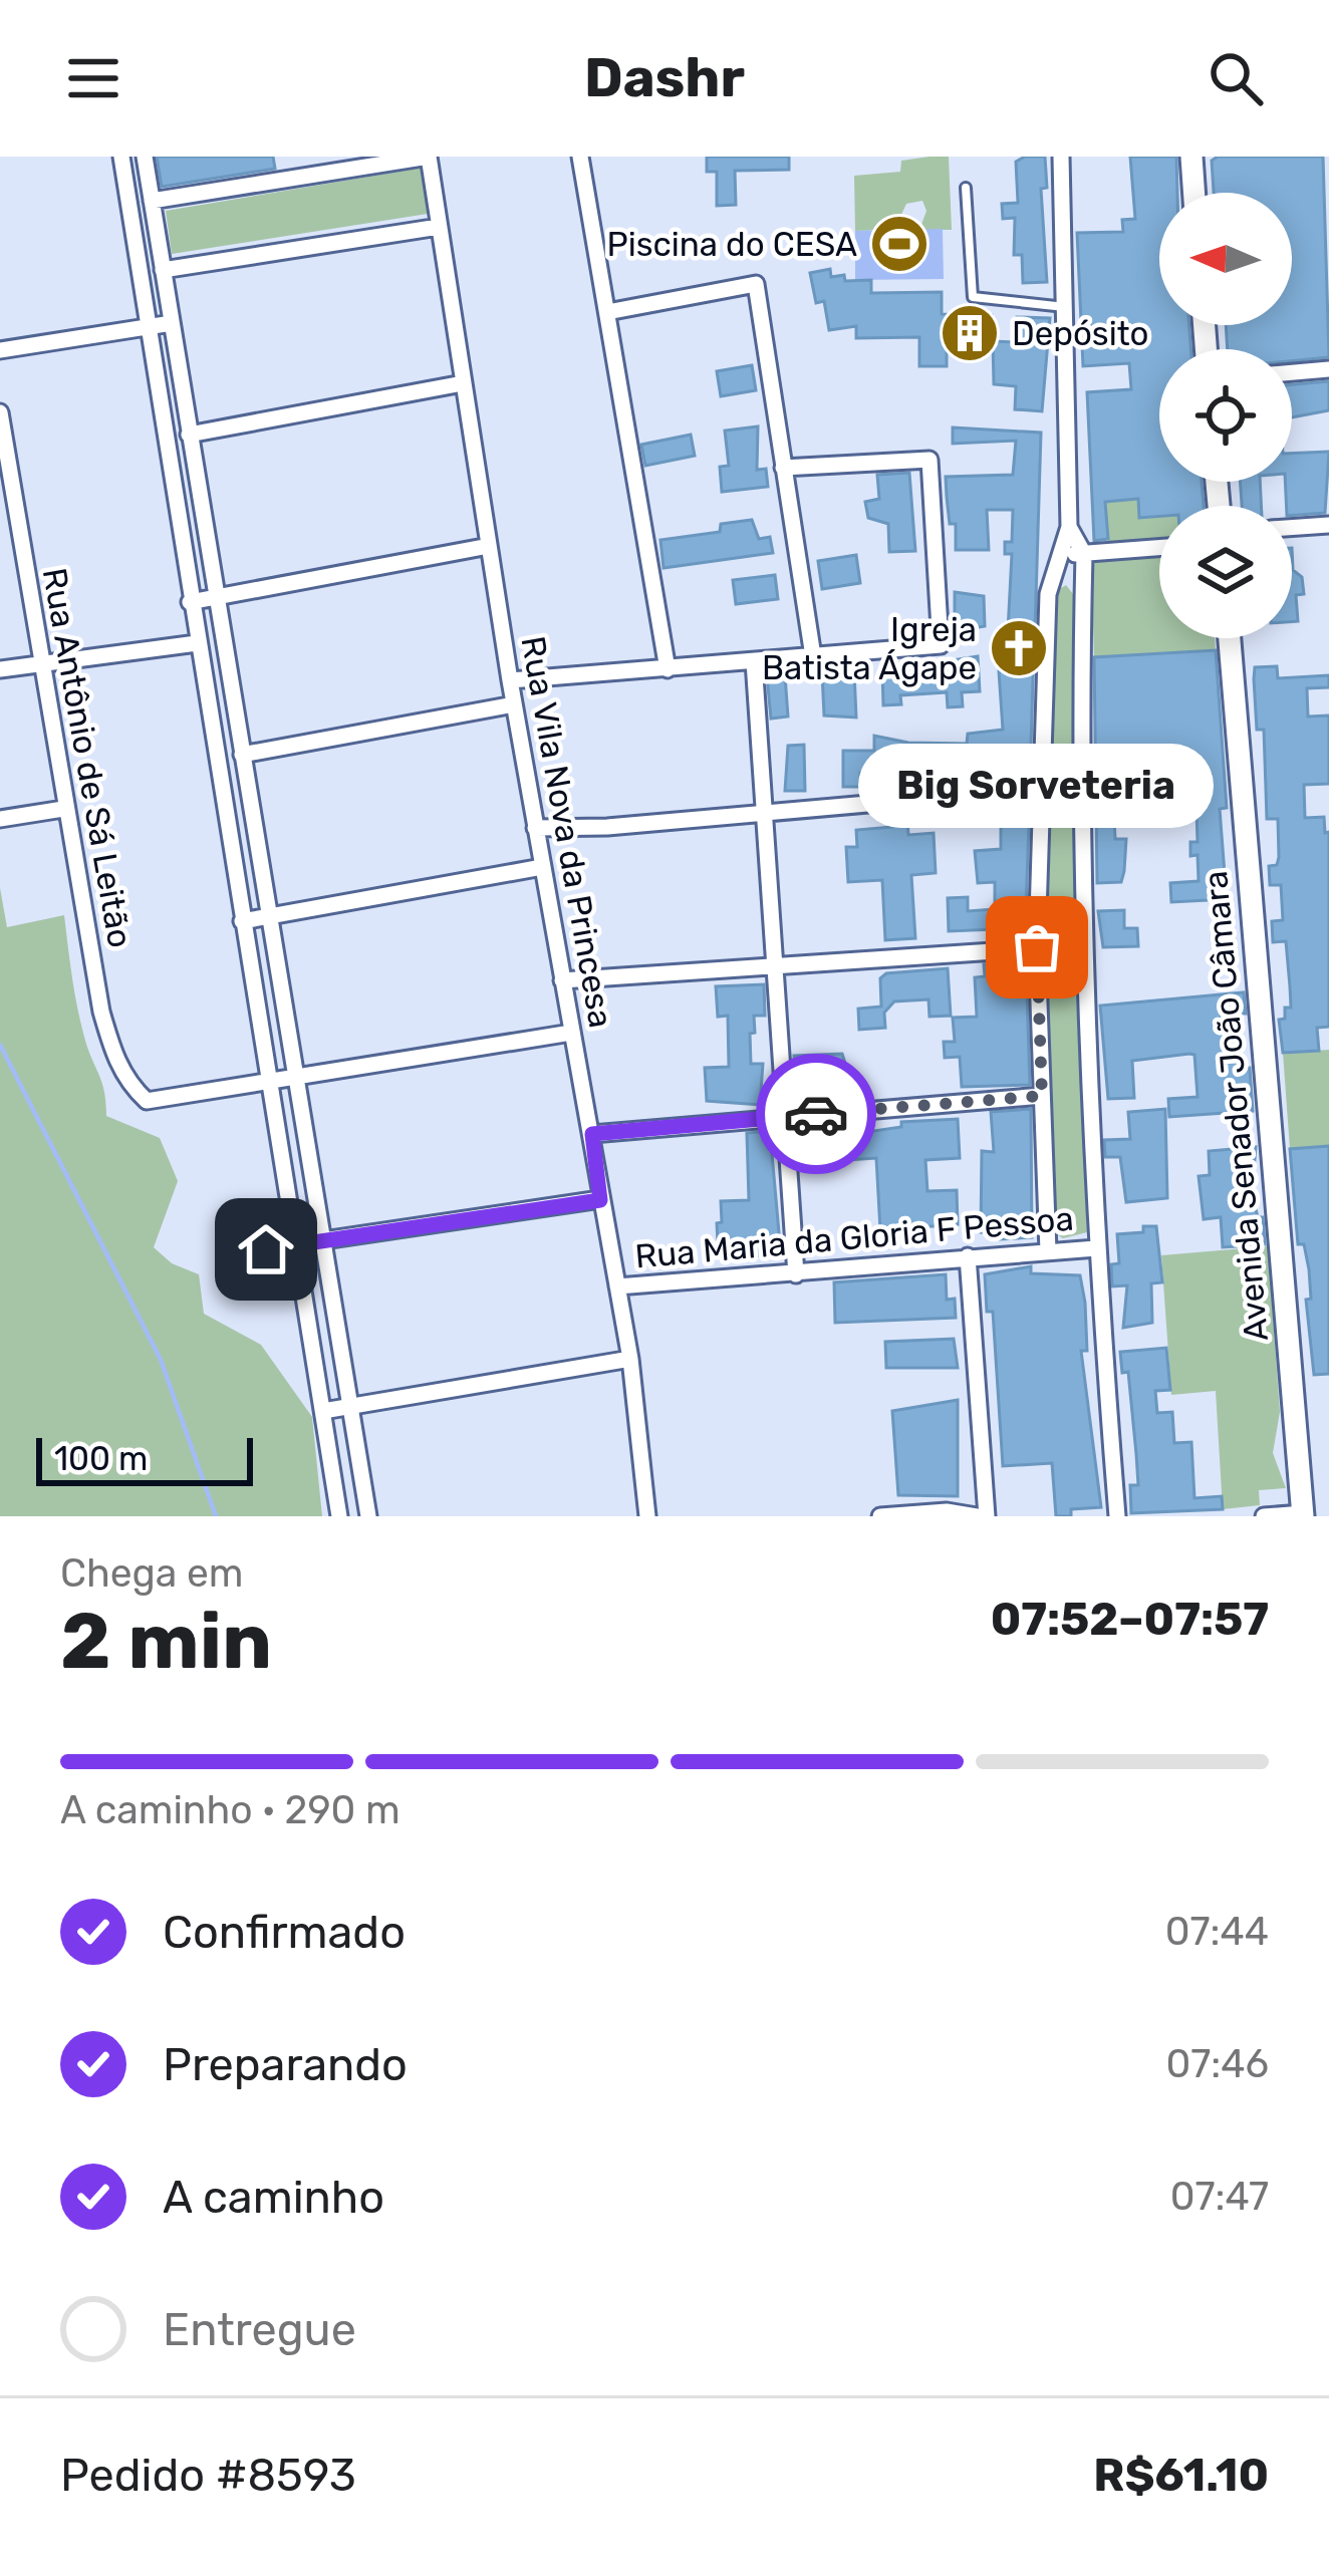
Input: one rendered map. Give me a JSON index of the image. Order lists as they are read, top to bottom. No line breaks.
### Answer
{"streets":{"main road":["Avenida Senador João Câmara"],"street":["Rua Antônio de Sá Leitão","Rua Vila Nova da Princesa","Rua Maria da Gloria F Pessoa"]},"crossings":[["Rua Vila Nova da Princesa","Rua Maria da Gloria F Pessoa"]],"places":{"sports":["Piscina do CESA"],"building":["Depósito"],"church":["Igreja Batista Ágape"],"other":["Big Sorveteria"]},"scale_bar":"100 m","north":"left","page":{"header":"Dashr","bubble":"Big Sorveteria","scale":"100 m","heading":["2 min","Chega em","07:52–07:57"],"panel":["Pedido #8593","R$61.10"],"bar":"A caminho · 290 m","list":[["Confirmado","07:44"],["Preparando","07:46"],["A caminho","07:47"],"Entregue"]}}
